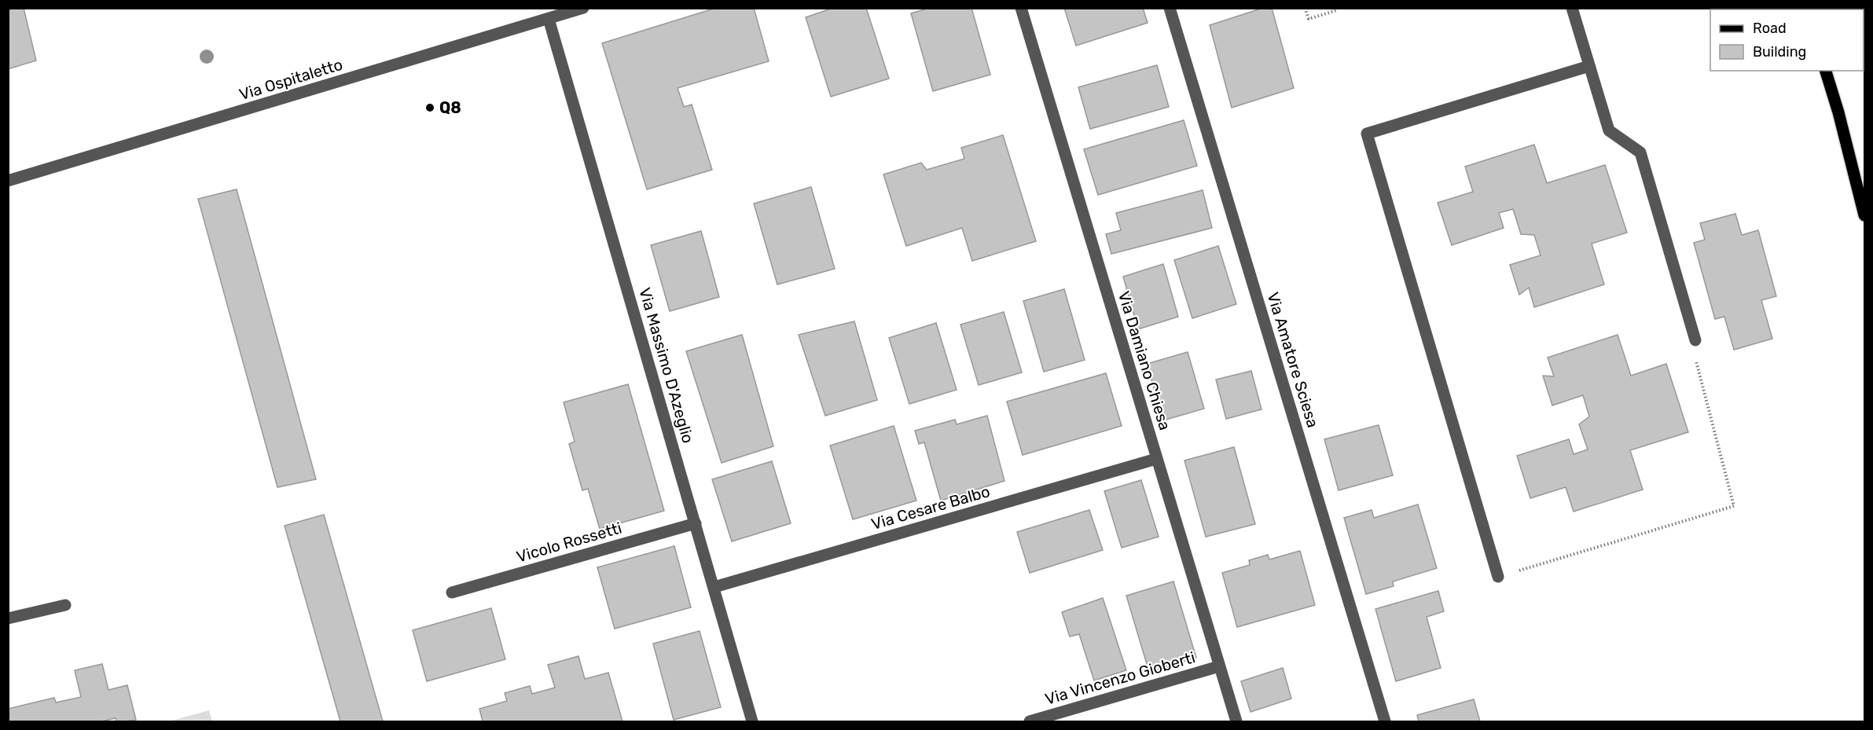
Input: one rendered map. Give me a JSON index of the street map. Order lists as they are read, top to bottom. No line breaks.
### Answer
{"streets":{"street":["Via Ospitaletto","Via Amatore Sciesa","Via Damiano Chiesa","Via Massimo D'Azeglio","Via Cesare Balbo","Vicolo Rossetti","Via Vincenzo Gioberti"]},"crossings":[["Via Ospitaletto","Via Massimo D'Azeglio"],["Via Damiano Chiesa","Via Cesare Balbo"],["Via Damiano Chiesa","Via Vincenzo Gioberti"],["Via Massimo D'Azeglio","Via Cesare Balbo"],["Via Massimo D'Azeglio","Vicolo Rossetti"]],"places":["Q8"],"legend":["Road","Building"]}
